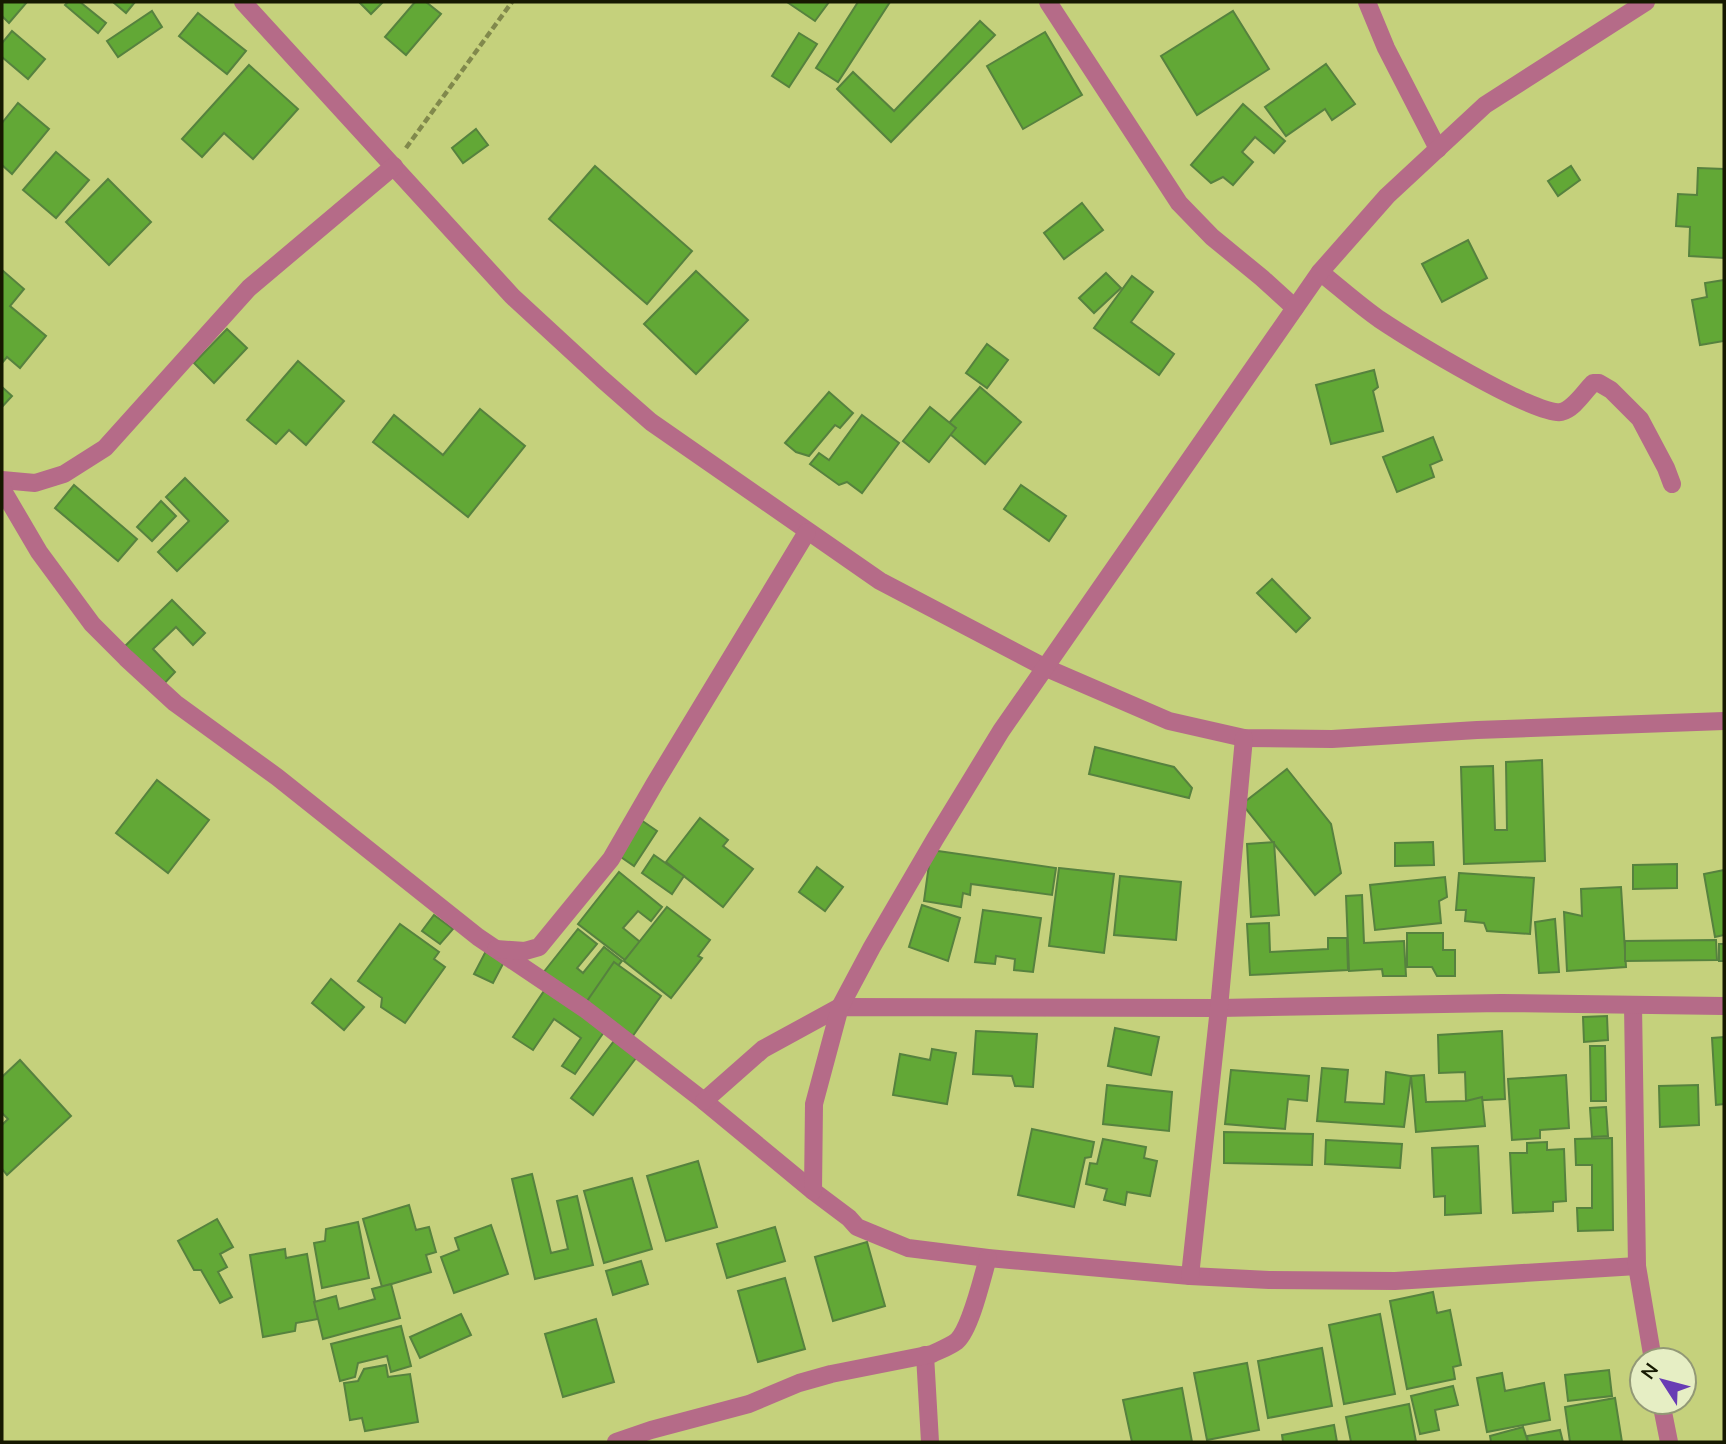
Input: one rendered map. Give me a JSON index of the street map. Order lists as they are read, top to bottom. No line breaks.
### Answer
{"north":"top left"}
